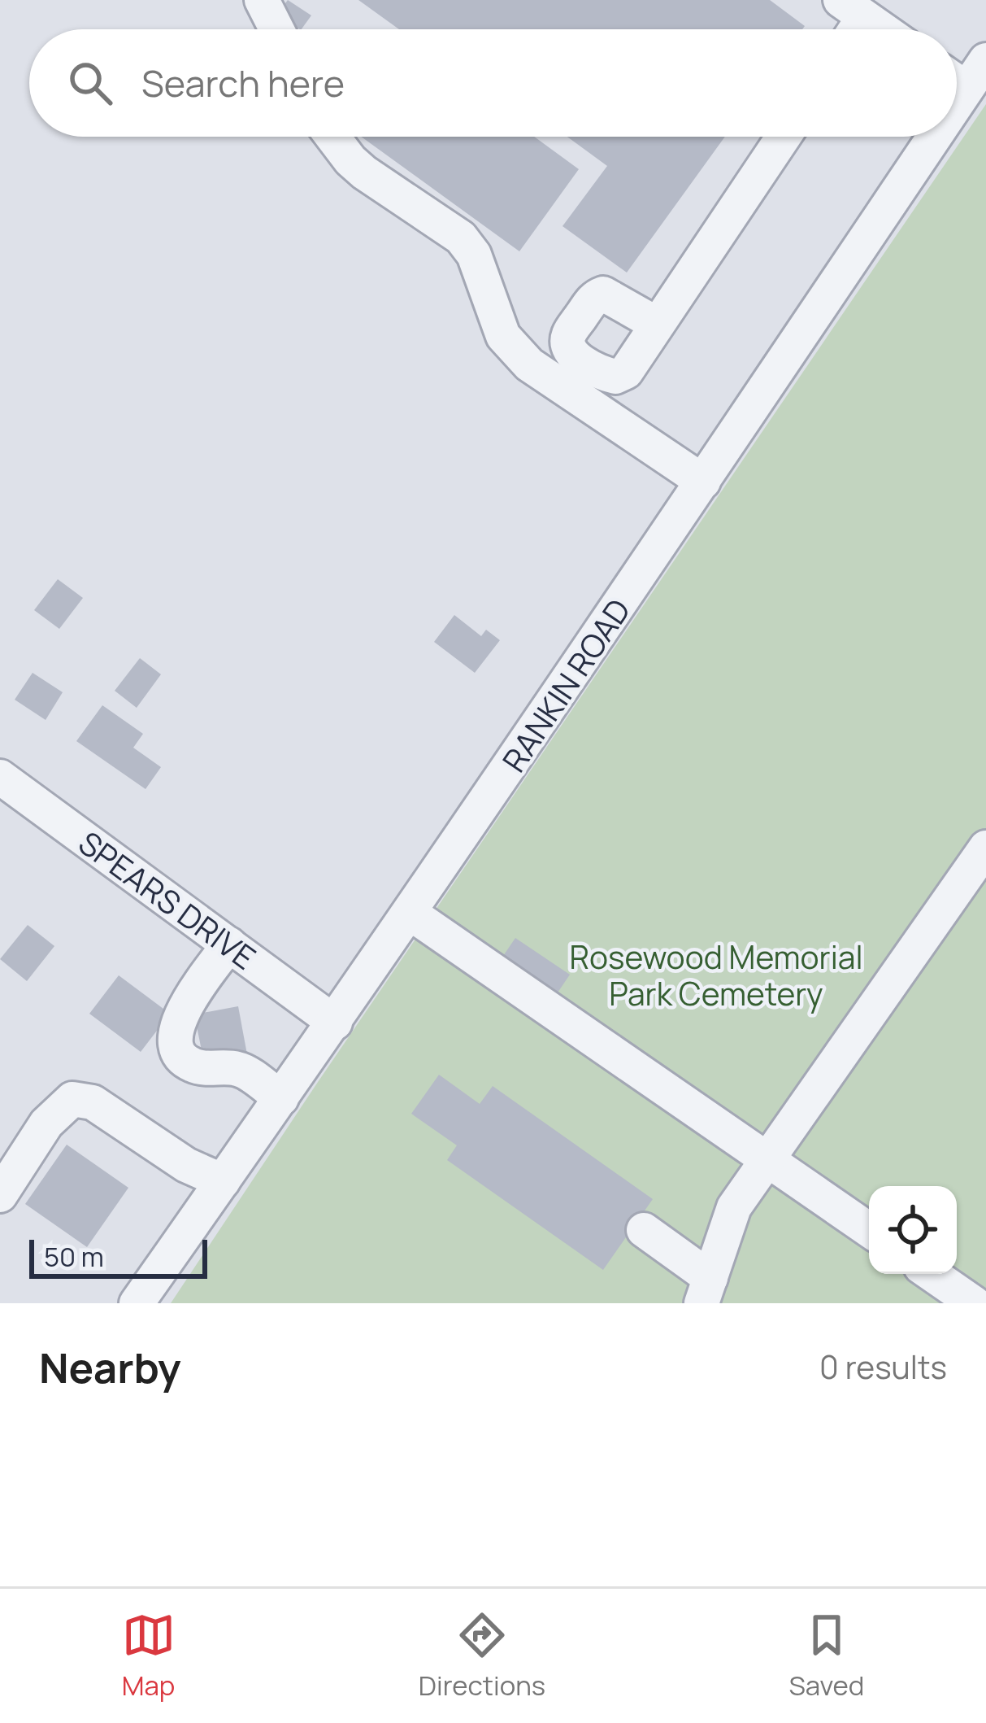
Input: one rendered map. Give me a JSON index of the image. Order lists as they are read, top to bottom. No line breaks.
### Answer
{"streets":{"street":["RANKIN ROAD","SPEARS DRIVE"]},"crossings":[["RANKIN ROAD","SPEARS DRIVE"]],"parks":["Rosewood Memorial Park Cemetery"],"scale_bar":"50 m","page":{"search":"Search here","scale":"50 m","heading":["Nearby","0 results"],"nav":["Map","Directions","Saved"]}}
